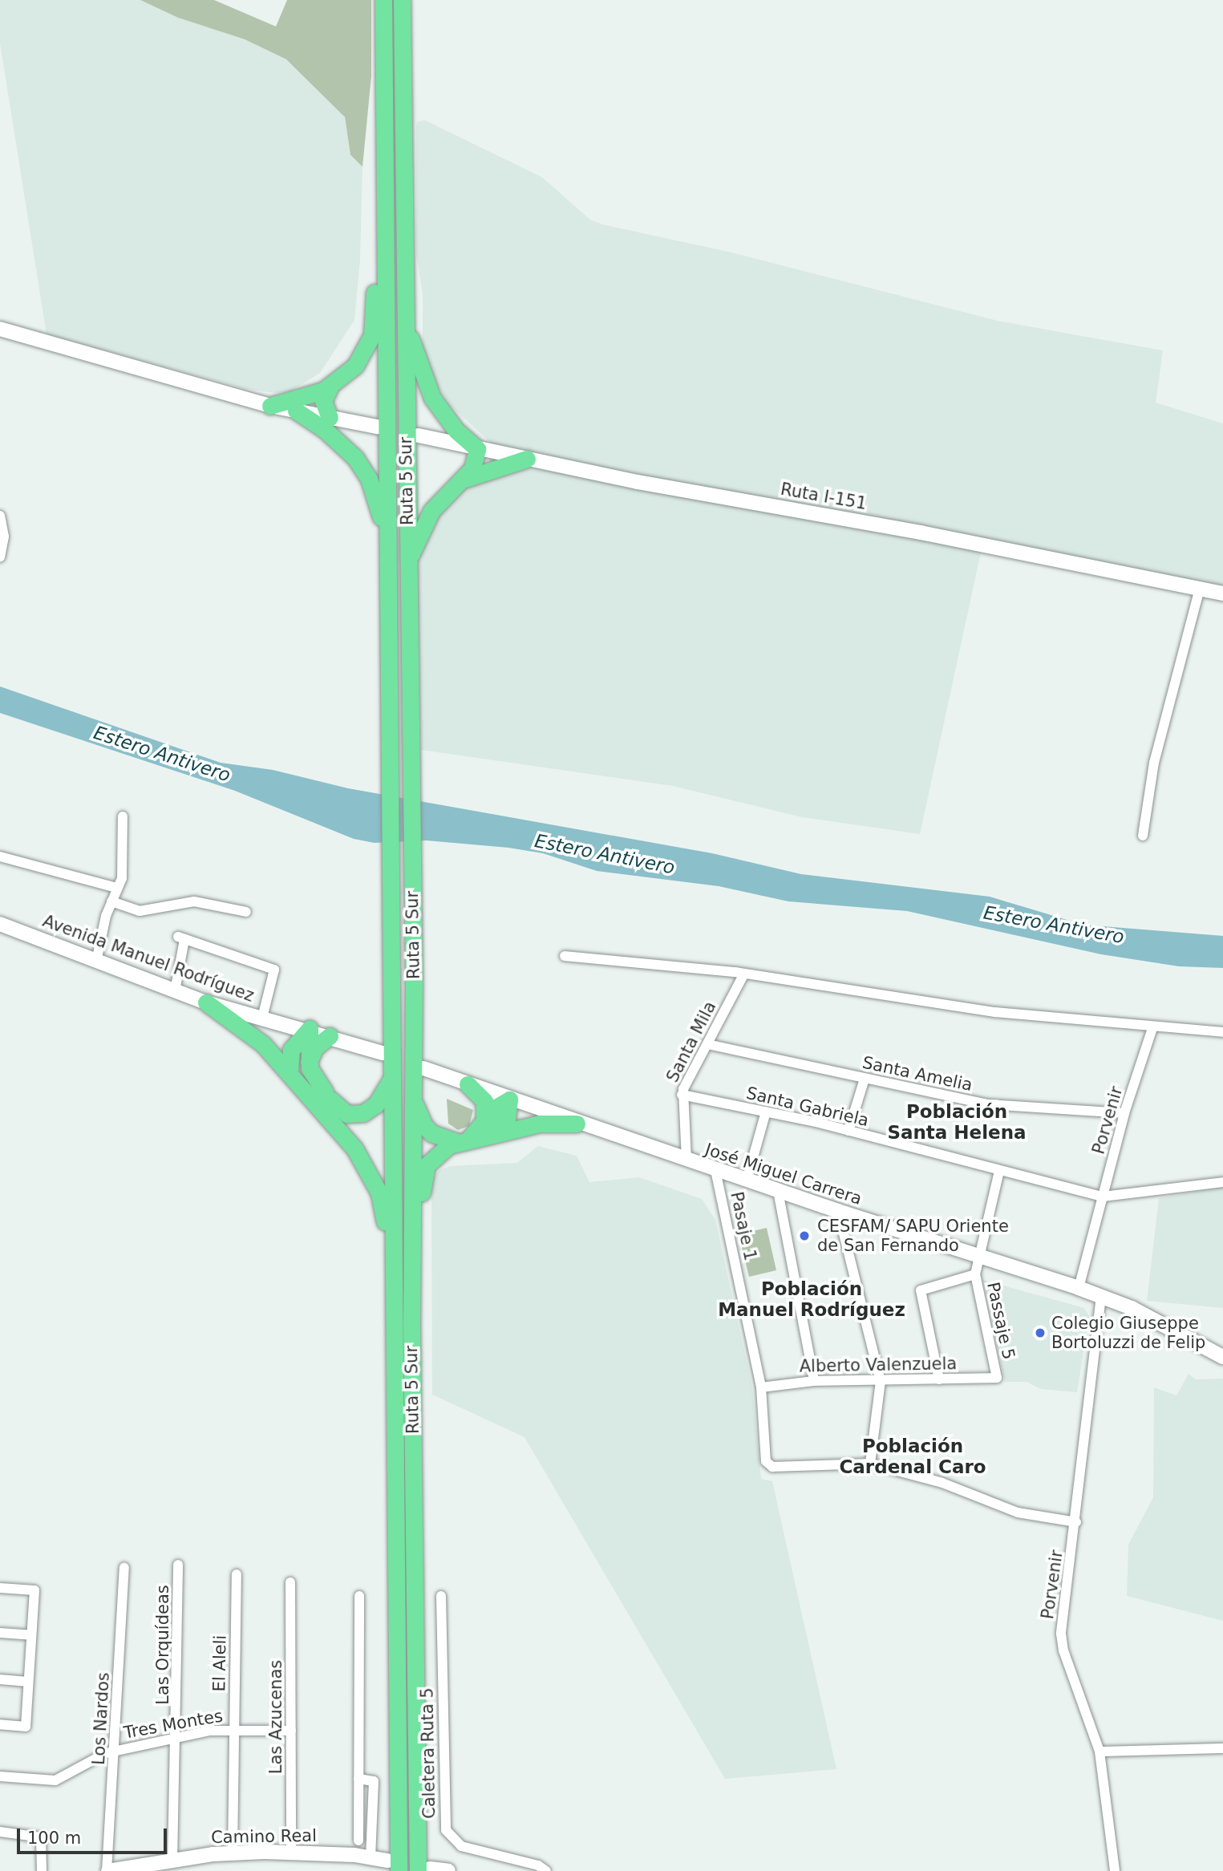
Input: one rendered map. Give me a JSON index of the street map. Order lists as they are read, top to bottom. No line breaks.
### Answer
{"streets":{"highway":["Ruta 5 Sur"],"street":["Ruta I-151","Avenida Manuel Rodríguez","Santa Mila","Santa Amelia","Santa Gabriela","Porvenir","José Miguel Carrera","Pasaje 1","Passaje 5","Alberto Valenzuela","Las Orquídeas","El Aleli","Las Azucenas","Los Nardos","Tres Montes","Caletera Ruta 5","Camino Real"]},"crossings":[["Ruta 5 Sur","Camino Real"],["Santa Mila","Santa Amelia"],["Santa Mila","Santa Gabriela"],["Santa Mila","José Miguel Carrera"],["Santa Amelia","Porvenir"],["Santa Gabriela","Porvenir"],["Santa Gabriela","Passaje 5"],["Porvenir","José Miguel Carrera"],["Porvenir","Pasaje 1"],["José Miguel Carrera","Pasaje 1"],["José Miguel Carrera","Passaje 5"],["Pasaje 1","Alberto Valenzuela"],["Passaje 5","Alberto Valenzuela"],["Las Orquídeas","Tres Montes"],["Las Orquídeas","Camino Real"],["El Aleli","Tres Montes"],["El Aleli","Camino Real"],["Las Azucenas","Tres Montes"],["Las Azucenas","Camino Real"],["Los Nardos","Tres Montes"],["Los Nardos","Camino Real"]],"districts":["Población Santa Helena","Población Manuel Rodríguez","Población Cardenal Caro"],"water":["Estero Antivero"],"places":["CESFAM/ SAPU Oriente de San Fernando","Colegio Giuseppe Bortoluzzi de Felip"],"scale_bar":"100 m"}
